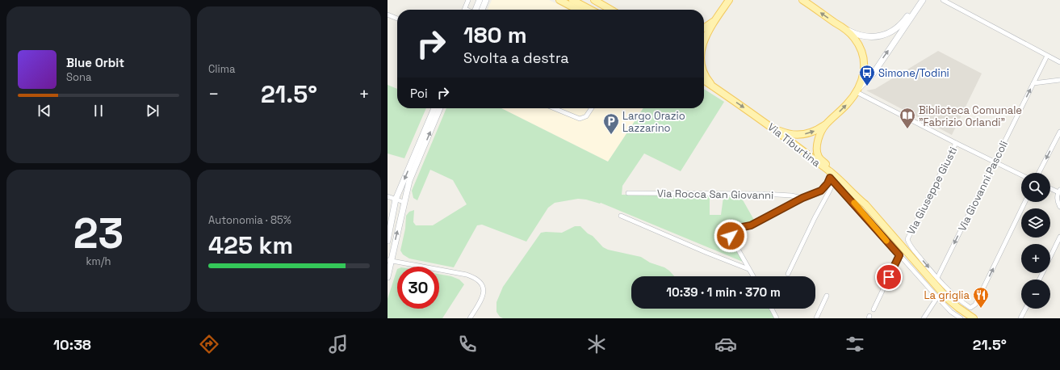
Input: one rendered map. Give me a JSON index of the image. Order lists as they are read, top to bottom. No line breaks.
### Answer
{"streets":{"main road":["Via Tiburtina"],"street":["Via Giovanni Pascoli","Via Giuseppe Giusti","Via Rocca San Giovanni"]},"crossings":[["Via Giovanni Pascoli","Via Giuseppe Giusti"]],"one_way":["Via Giuseppe Giusti"],"places":{"bus stop":["Simone/Todini"],"library":["Biblioteca Comunale \"Fabrizio Orlandi\""],"parking":["Largo Orazio Lazzarino"],"restaurant":["La griglia"]},"page":{"tile":["Clima",["23","km/h"],["Autonomia · 85%","425 km"]],"turn":["180 m","Svolta a destra"],"song":["Blue Orbit","Sona"],"then":"Poi","heat":["−","21.5°","+"],"map_buttons":["+","−"],"limit":"30","trip":"10:39 · 1 min · 370 m","tabs":["10:38","21.5°"]}}
